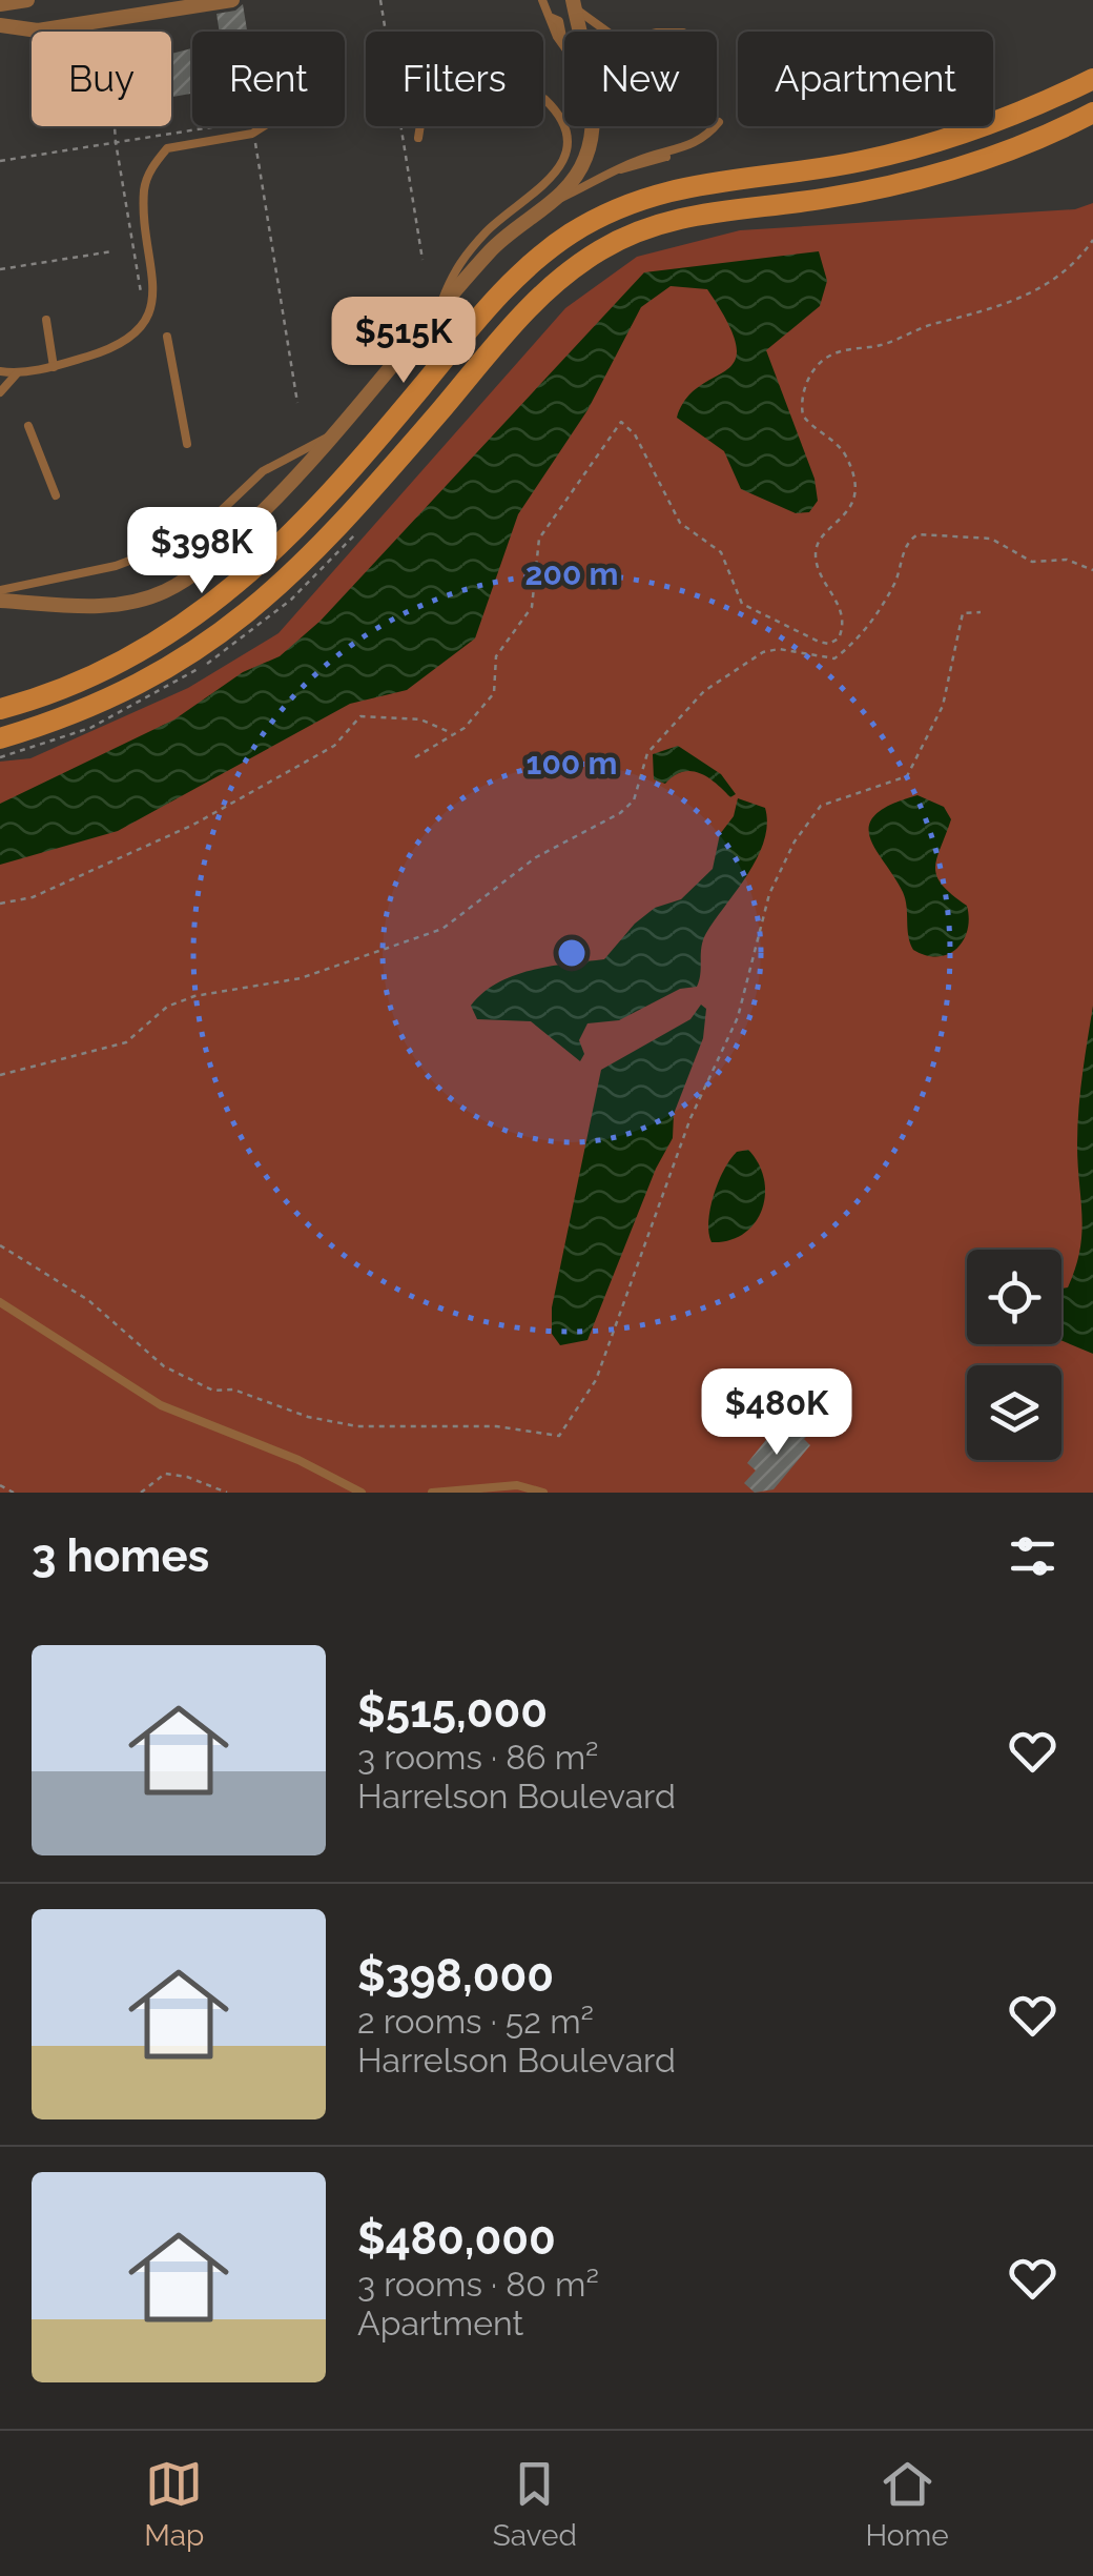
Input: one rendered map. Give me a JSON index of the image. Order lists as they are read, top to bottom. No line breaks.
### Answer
{"page":{"chip":["Buy","Rent","Filters","New","Apartment"],"price":["$515K","$398K","$480K"],"heading":"3 homes","list":[{"name":"$515,000","note":"3 rooms · 86 m² · Harrelson Boulevard"},{"name":"$398,000","note":"2 rooms · 52 m² · Harrelson Boulevard"},{"name":"$480,000","note":"3 rooms · 80 m² · Apartment"}],"tabs":["Map","Saved","Home"]},"rings":["200 m","100 m"]}
